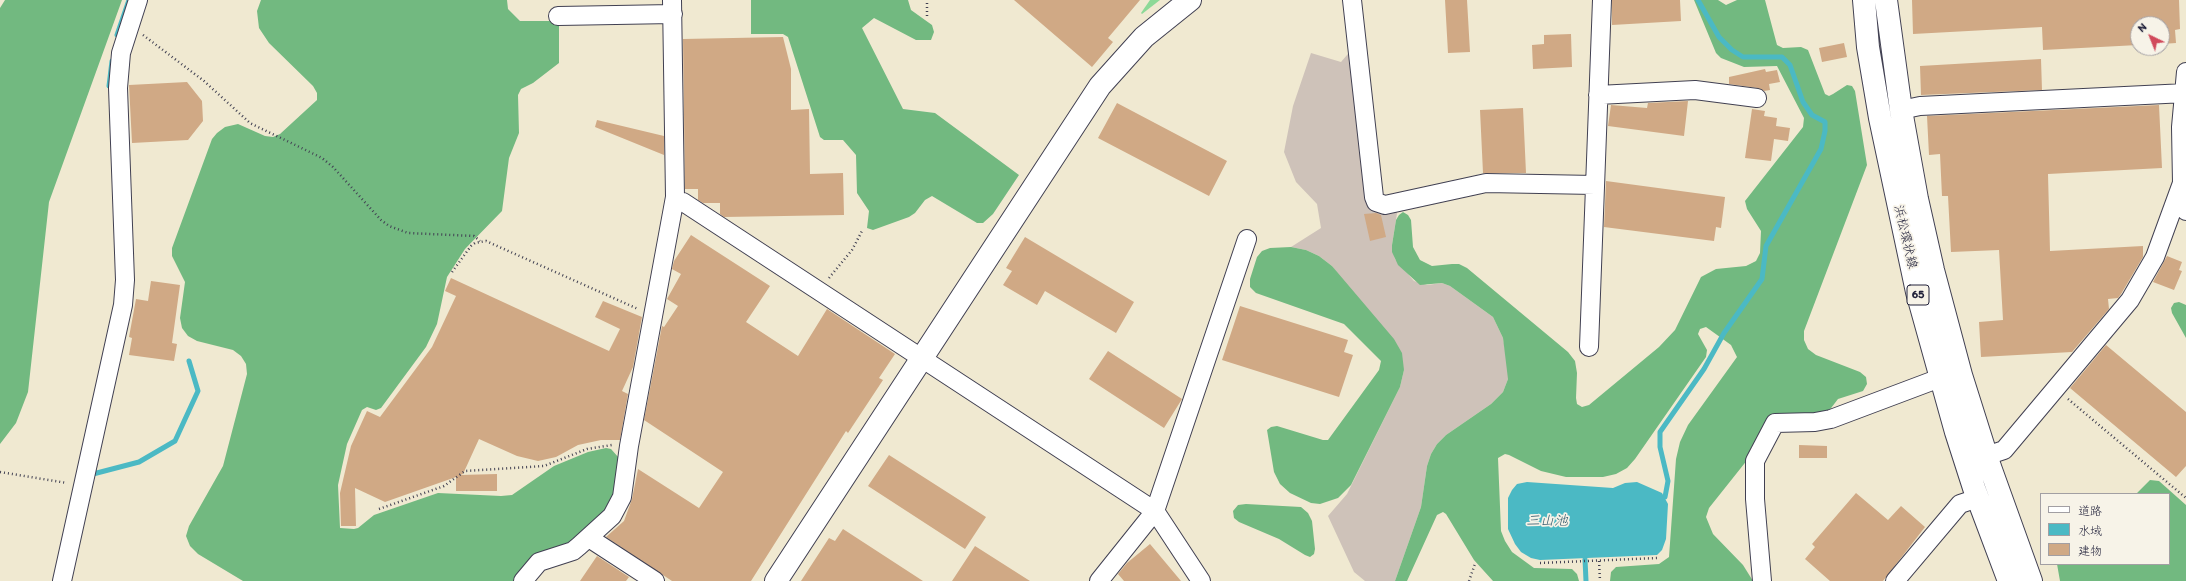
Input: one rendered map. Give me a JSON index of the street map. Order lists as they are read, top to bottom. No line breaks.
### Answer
{"streets":{"main road":["浜松環状線","65"]},"water":["三山池"],"legend":["道路","水域","建物"],"north":"top left"}
